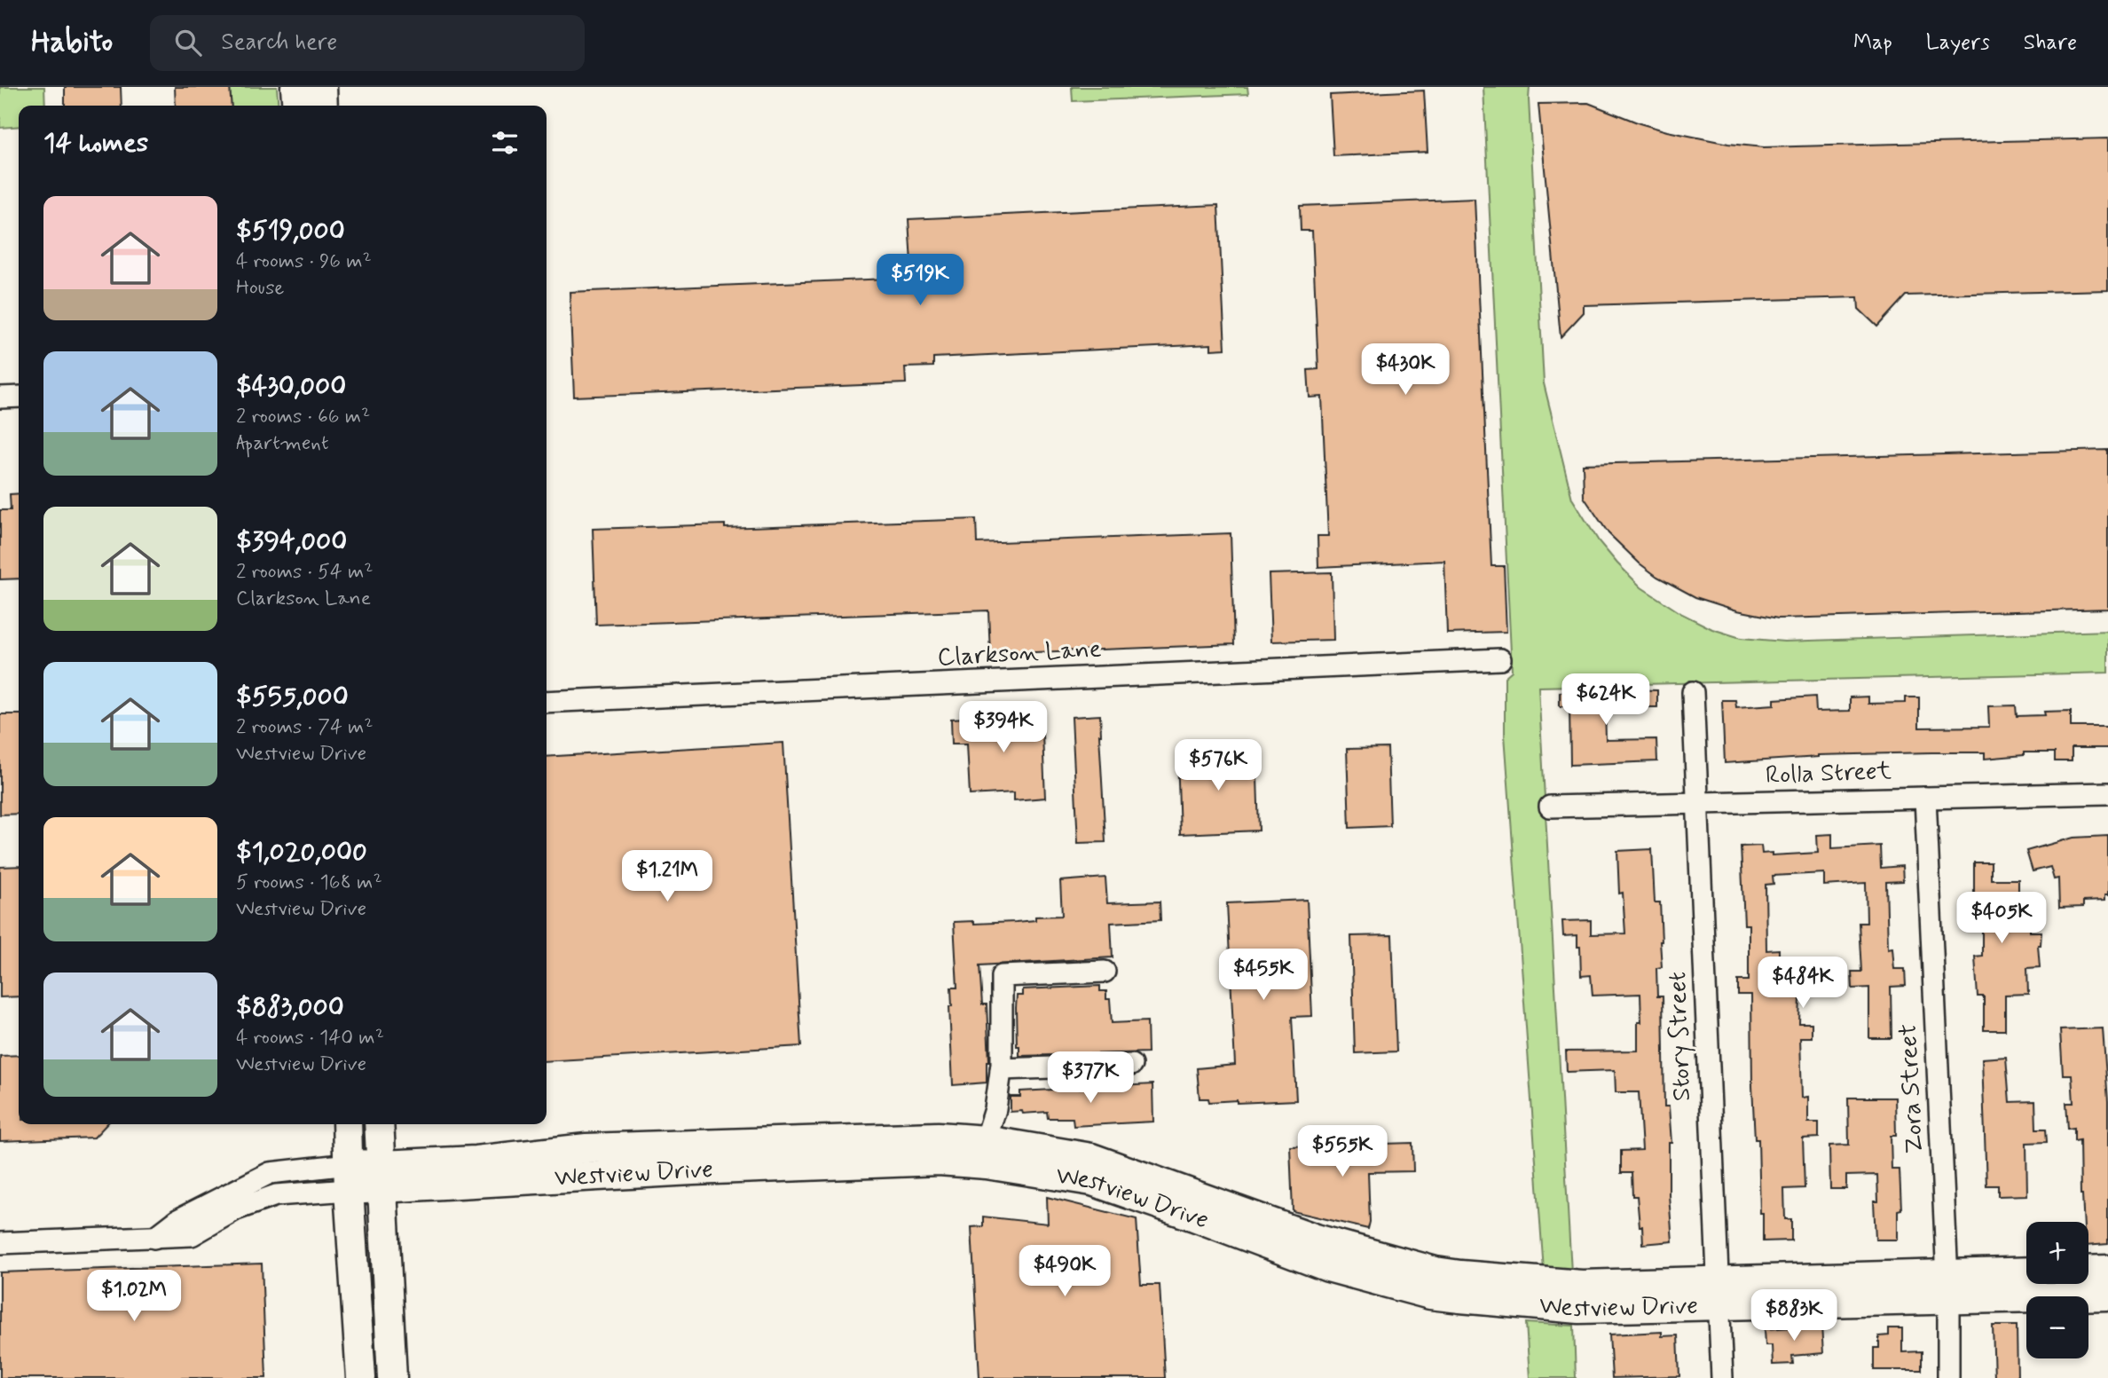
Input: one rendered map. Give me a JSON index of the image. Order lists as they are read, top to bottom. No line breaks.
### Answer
{"streets":{"main road":["Westview Drive"],"street":["Clarkson Lane","Rolla Street","Story Street","Zora Street"]},"crossings":[["Rolla Street","Story Street"],["Rolla Street","Zora Street"],["Story Street","Westview Drive"],["Zora Street","Westview Drive"]],"page":{"header":"Habito","search":"Search here","nav":["Map","Layers","Share"],"heading":"14 homes","list":[{"name":"$519,000","note":"4 rooms · 96 m² · House"},{"name":"$430,000","note":"2 rooms · 66 m² · Apartment"},{"name":"$394,000","note":"2 rooms · 54 m² · Clarkson Lane"},{"name":"$555,000","note":"2 rooms · 74 m² · Westview Drive"},{"name":"$1,020,000","note":"5 rooms · 168 m² · Westview Drive"},{"name":"$883,000","note":"4 rooms · 140 m² · Westview Drive"}],"price":["$519K","$430K","$624K","$394K","$576K","$1.21M","$405K","$455K","$484K","$377K","$555K","$490K","$1.02M","$883K"],"map_buttons":["+","−"]}}
